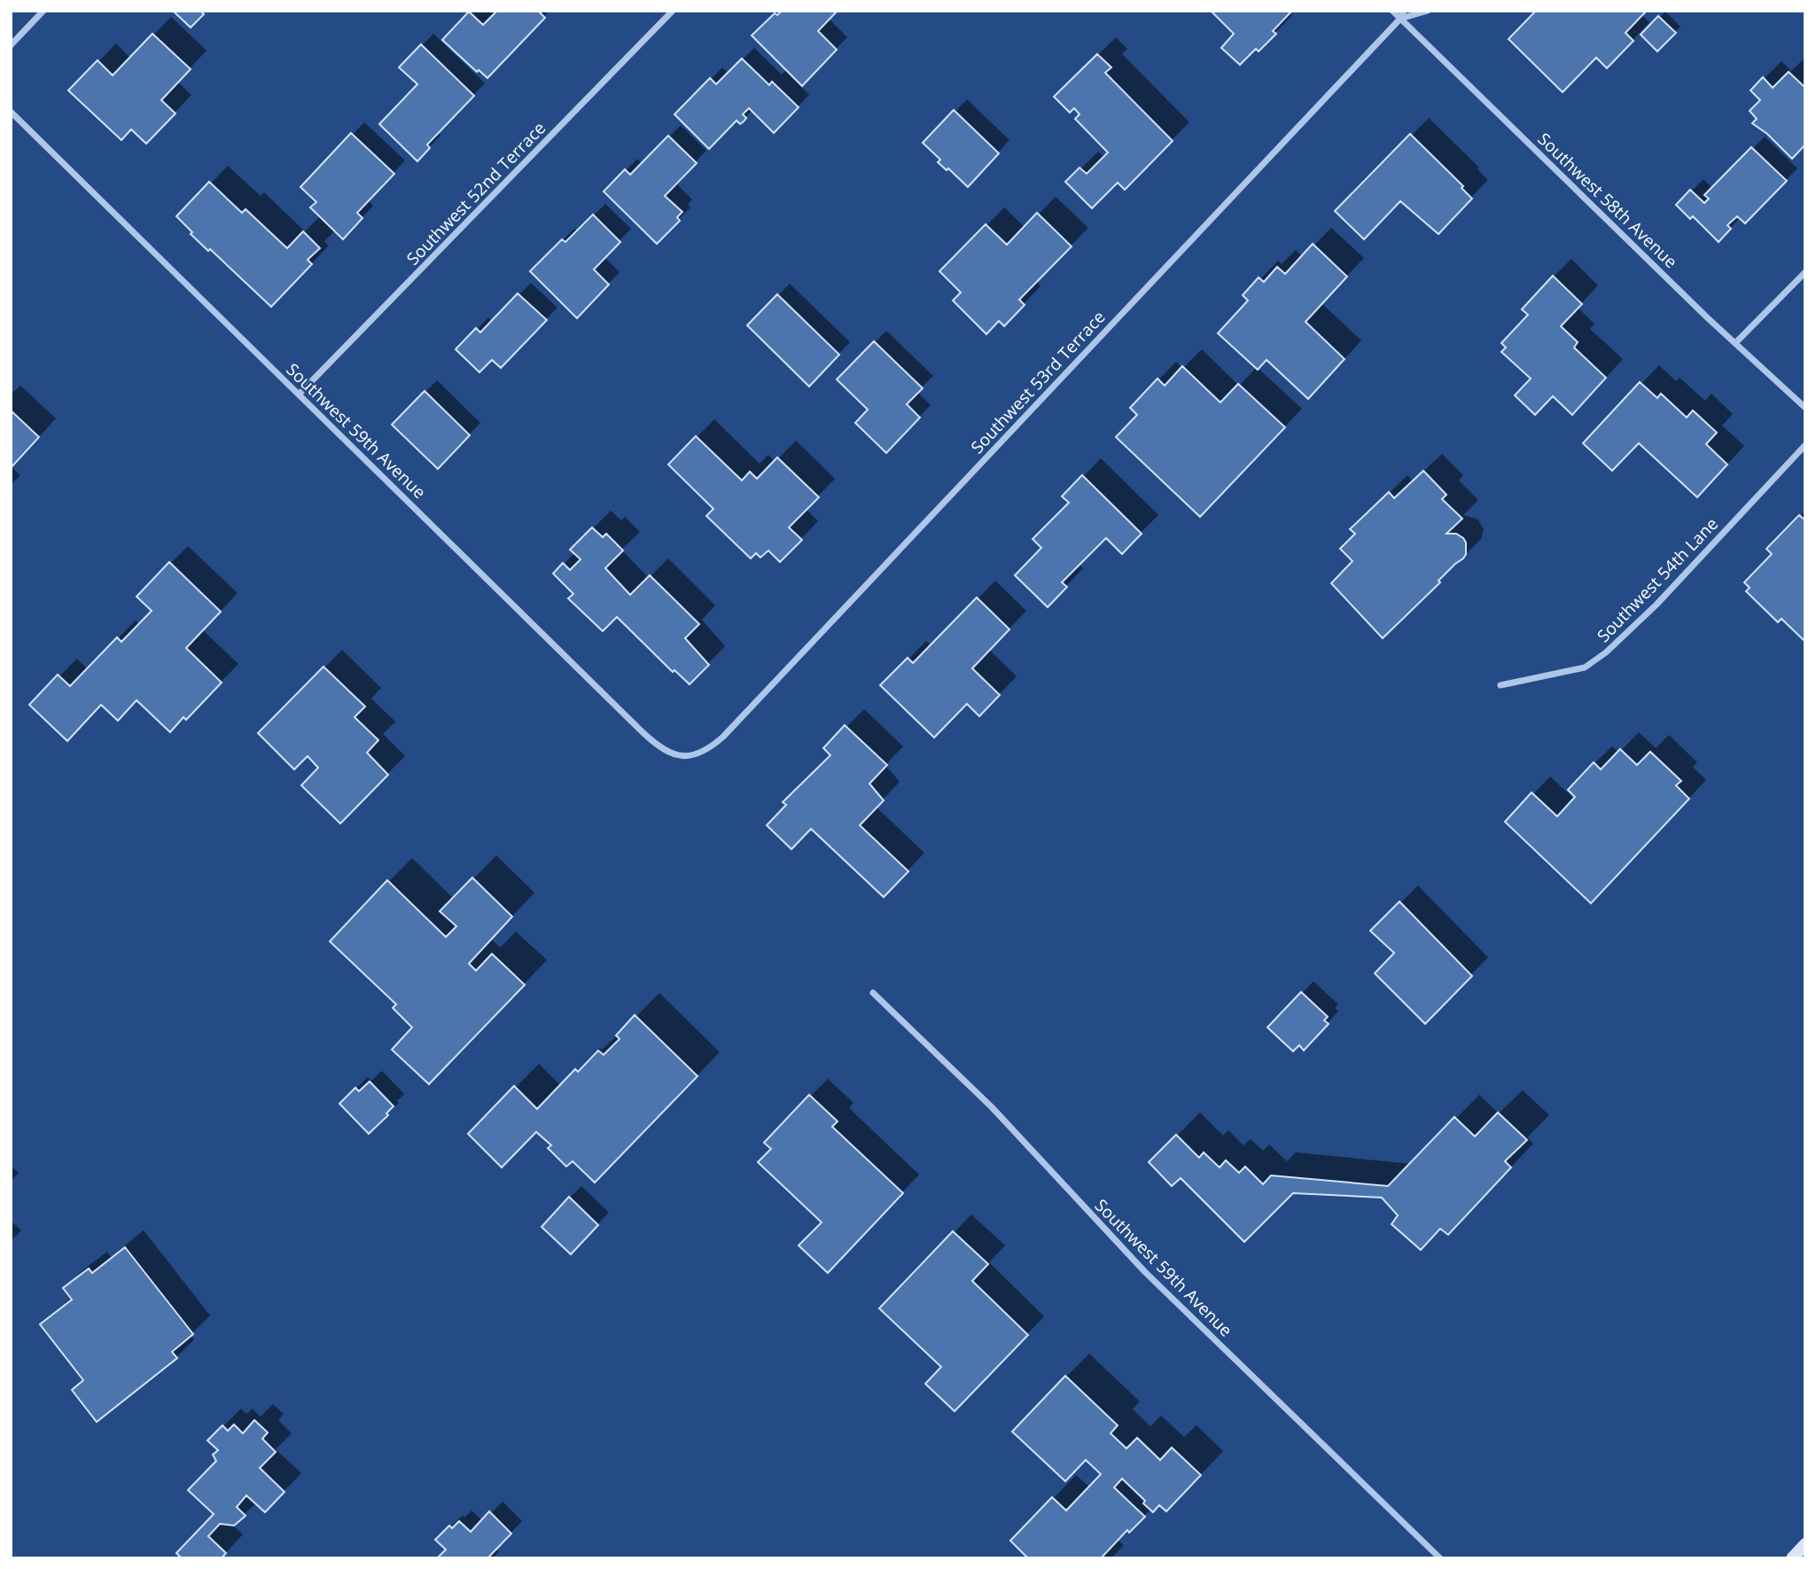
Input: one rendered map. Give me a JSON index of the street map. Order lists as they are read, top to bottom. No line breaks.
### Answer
{"streets":{"street":["Southwest 52nd Terrace","Southwest 58th Avenue","Southwest 53rd Terrace","Southwest 59th Avenue","Southwest 54th Lane"]},"crossings":[["Southwest 52nd Terrace","Southwest 59th Avenue"],["Southwest 58th Avenue","Southwest 53rd Terrace"],["Southwest 53rd Terrace","Southwest 59th Avenue"]]}
